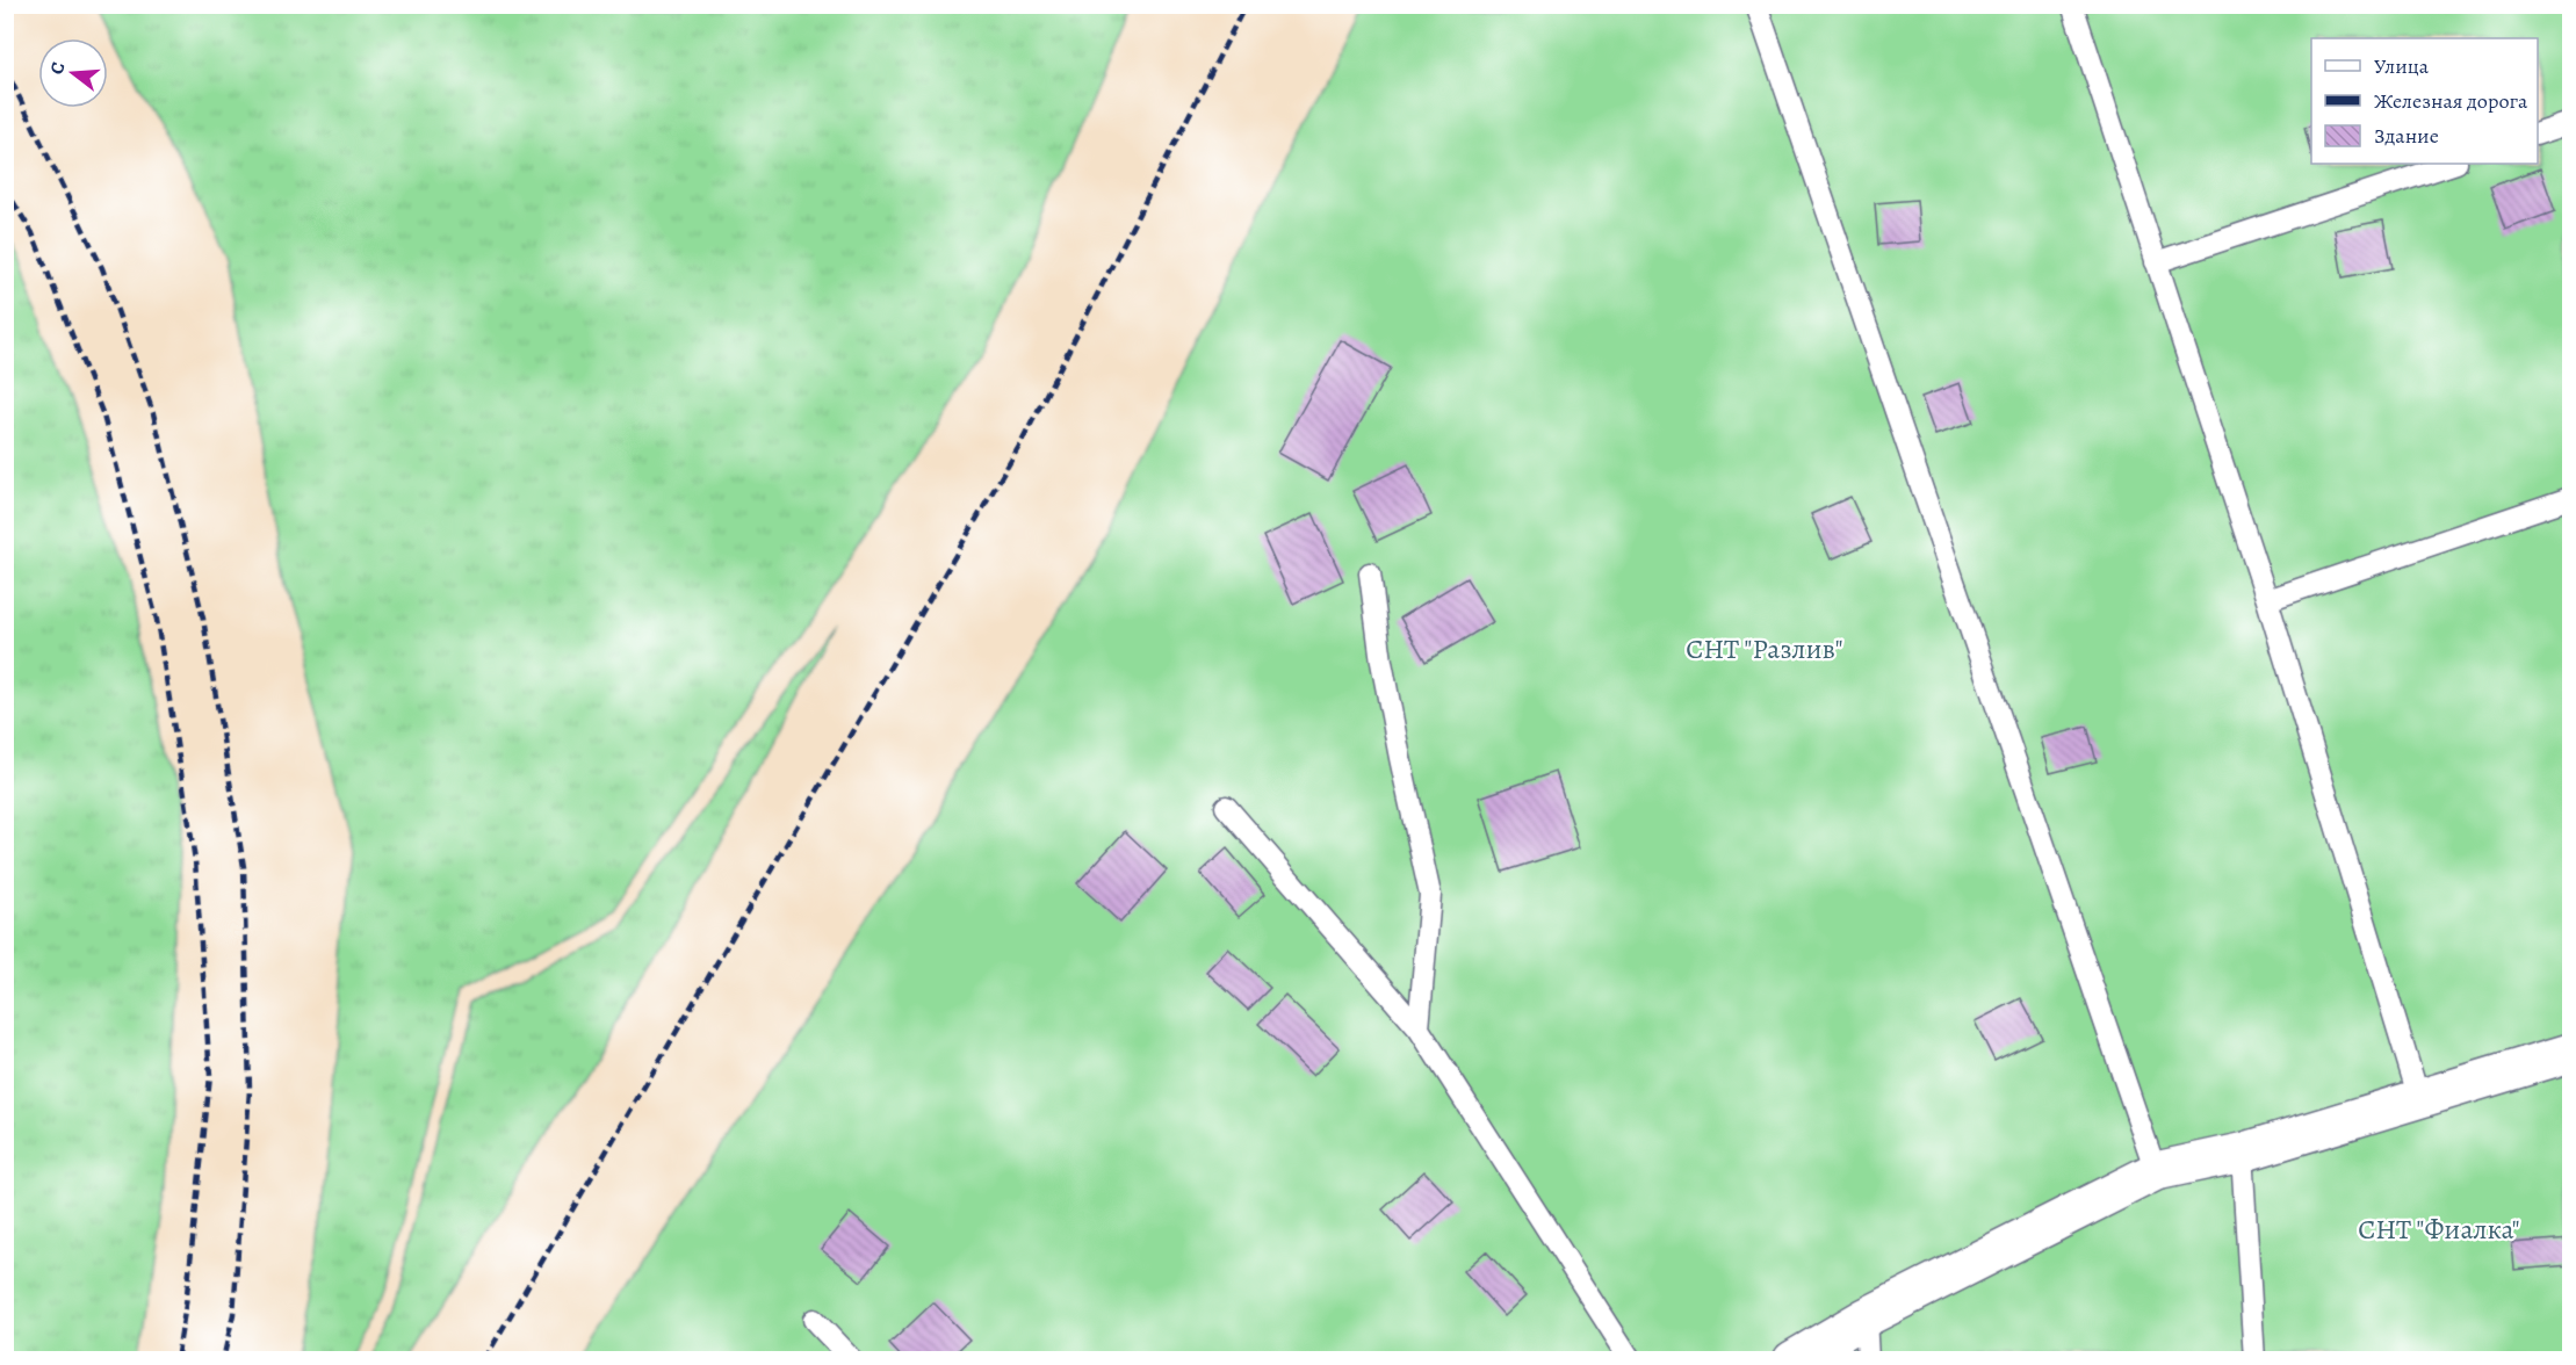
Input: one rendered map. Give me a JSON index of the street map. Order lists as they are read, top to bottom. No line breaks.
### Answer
{"parks":["СНТ \"Разлив\"","СНТ \"Фиалка\""],"legend":["Улица","Железная дорога","Здание"],"north":"left"}
